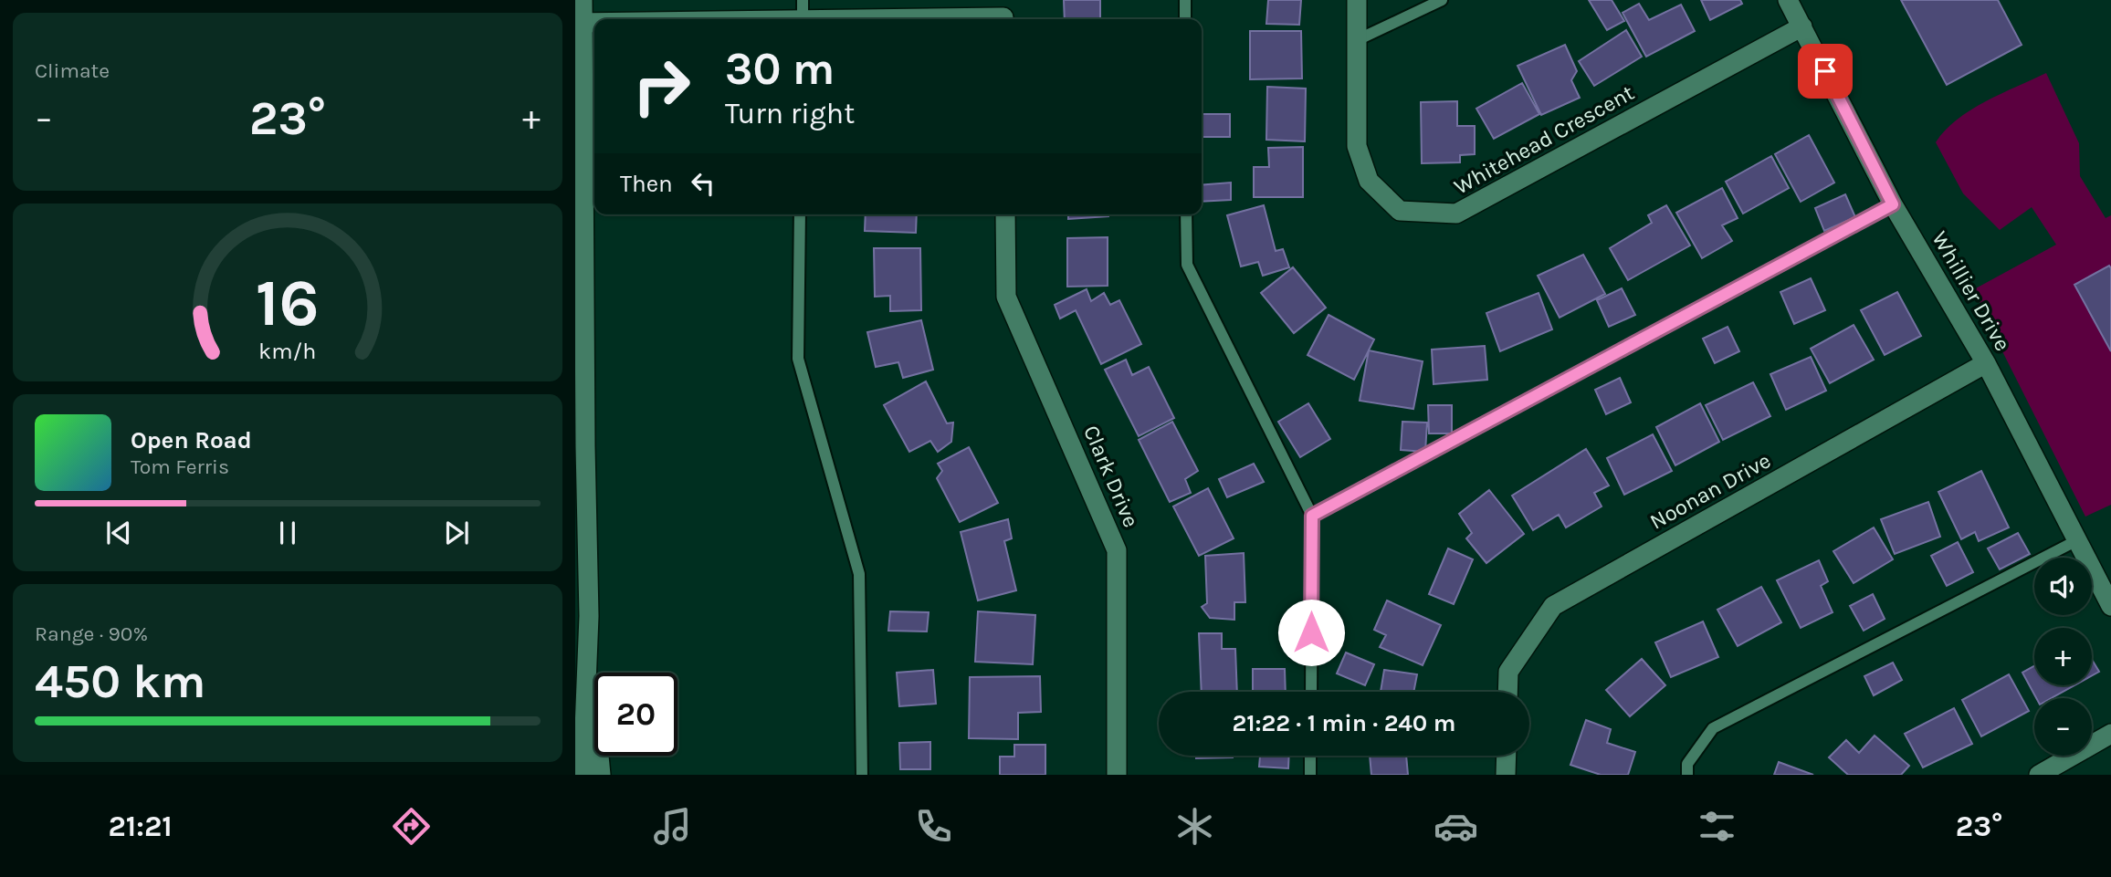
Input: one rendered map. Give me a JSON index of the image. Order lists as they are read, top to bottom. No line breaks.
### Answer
{"streets":{"street":["Whitehead Crescent","Whillier Drive","Clark Drive","Noonan Drive"]},"crossings":[["Whitehead Crescent","Whillier Drive"],["Whillier Drive","Noonan Drive"]],"page":{"tile":["Climate",["Range · 90%","450 km"]],"turn":["30 m","Turn right"],"heat":["−","23°","+"],"then":"Then","song":["Open Road","Tom Ferris"],"map_buttons":["+","−"],"limit":"20","trip":"21:22 · 1 min · 240 m","tabs":["21:21","23°"],"gauge":["16","km/h"]}}
